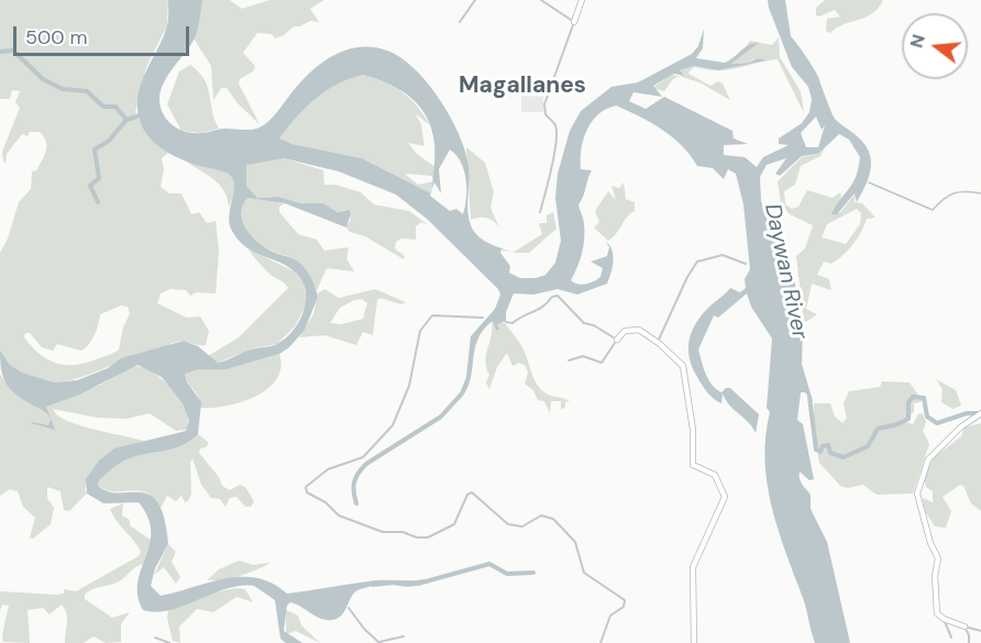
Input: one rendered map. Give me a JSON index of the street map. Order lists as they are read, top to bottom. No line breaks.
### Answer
{"districts":["Magallanes"],"water":["Daywan River"],"scale_bar":"500 m","north":"left"}
